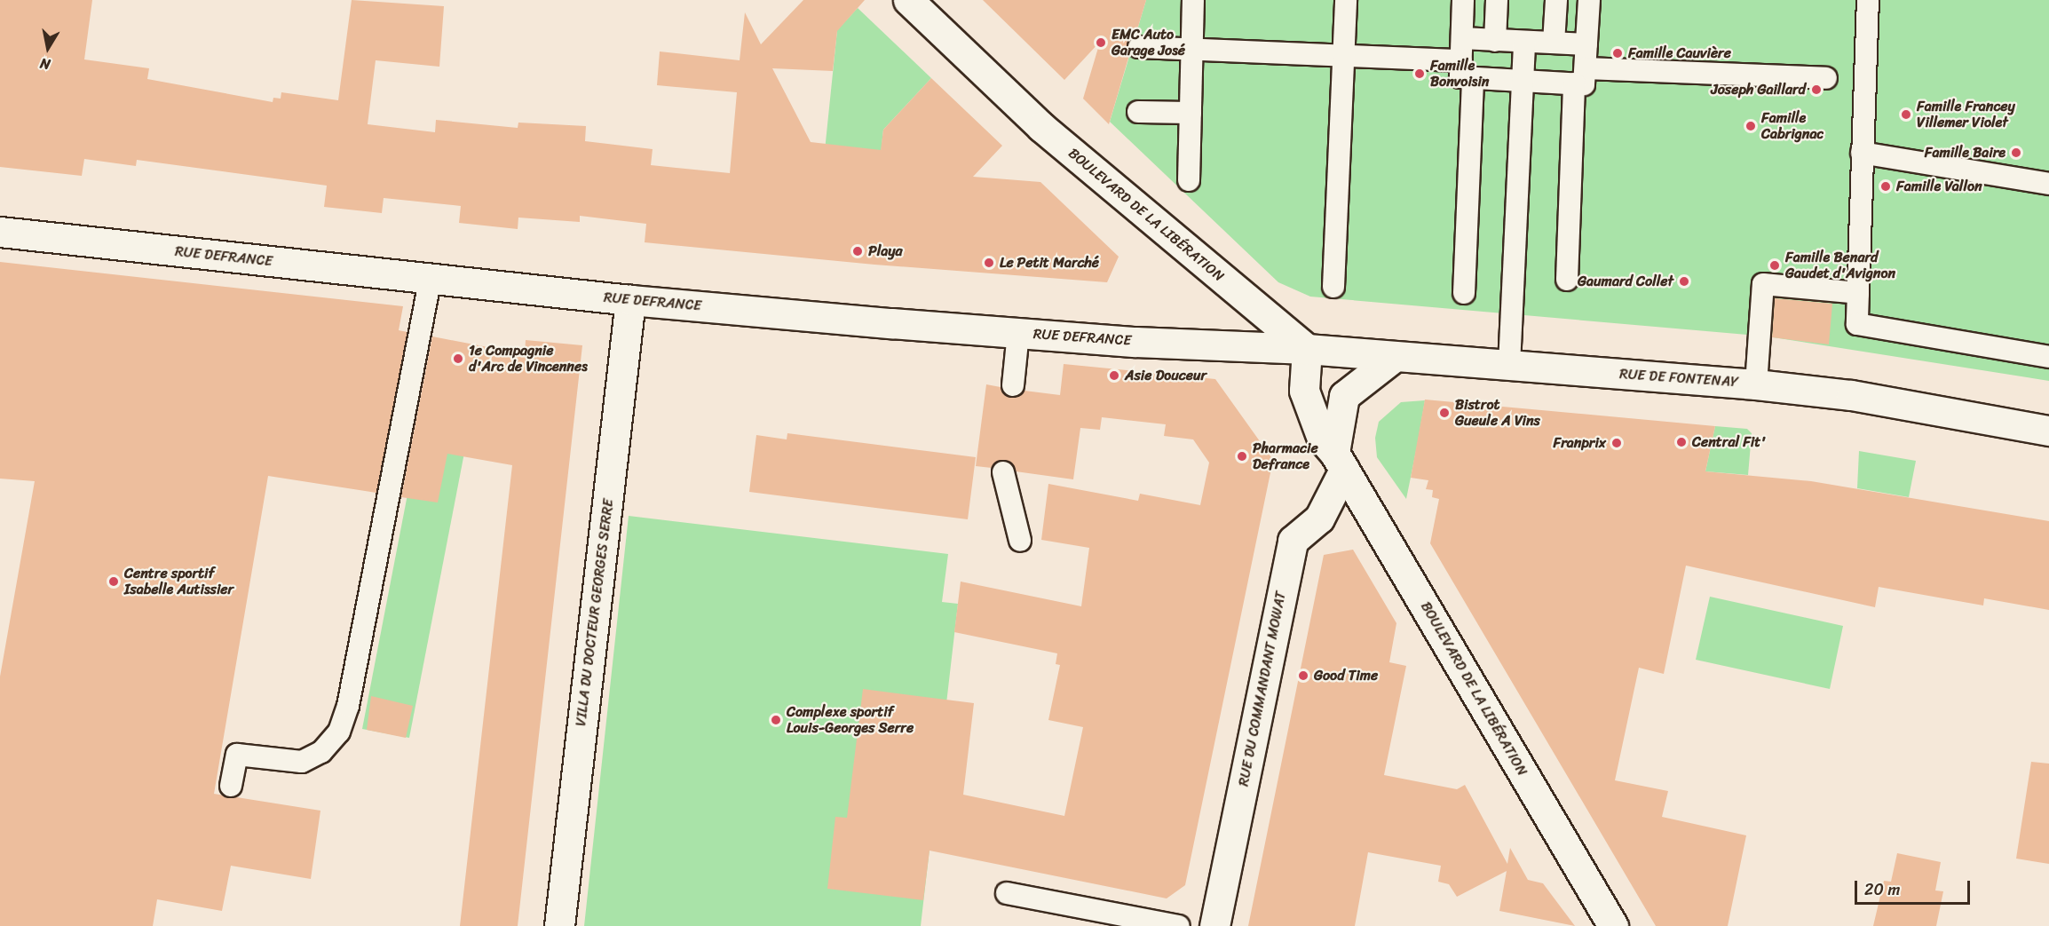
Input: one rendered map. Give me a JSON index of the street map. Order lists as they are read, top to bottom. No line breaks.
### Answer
{"streets":{"main road":["BOULEVARD DE LA LIBÉRATION","RUE DEFRANCE","RUE DE FONTENAY","VILLA DU DOCTEUR GEORGES SERRE","RUE DU COMMANDANT MOWAT"]},"crossings":[["BOULEVARD DE LA LIBÉRATION","RUE DEFRANCE"],["BOULEVARD DE LA LIBÉRATION","RUE DE FONTENAY"],["BOULEVARD DE LA LIBÉRATION","RUE DU COMMANDANT MOWAT"],["RUE DEFRANCE","RUE DE FONTENAY"],["RUE DEFRANCE","VILLA DU DOCTEUR GEORGES SERRE"]],"places":["EMC Auto Garage José","Famille Cauvière","Famille Bonvoisin","Joseph Gaillard","Famille Francey Villemer Violet","Famille Cabrignac","Famille Baire","Famille Vallon","Playa","Le Petit Marché","Famille Benard Gaudet d'Avignon","Gaumard Collet","1e Compagnie d'Arc de Vincennes","Asie Douceur","Bistrot Gueule A Vins","Central Fit'","Franprix","Pharmacie Defrance","Centre sportif Isabelle Autissier","Good Time","Complexe sportif Louis-Georges Serre"],"scale_bar":"20 m","north":"bottom"}
